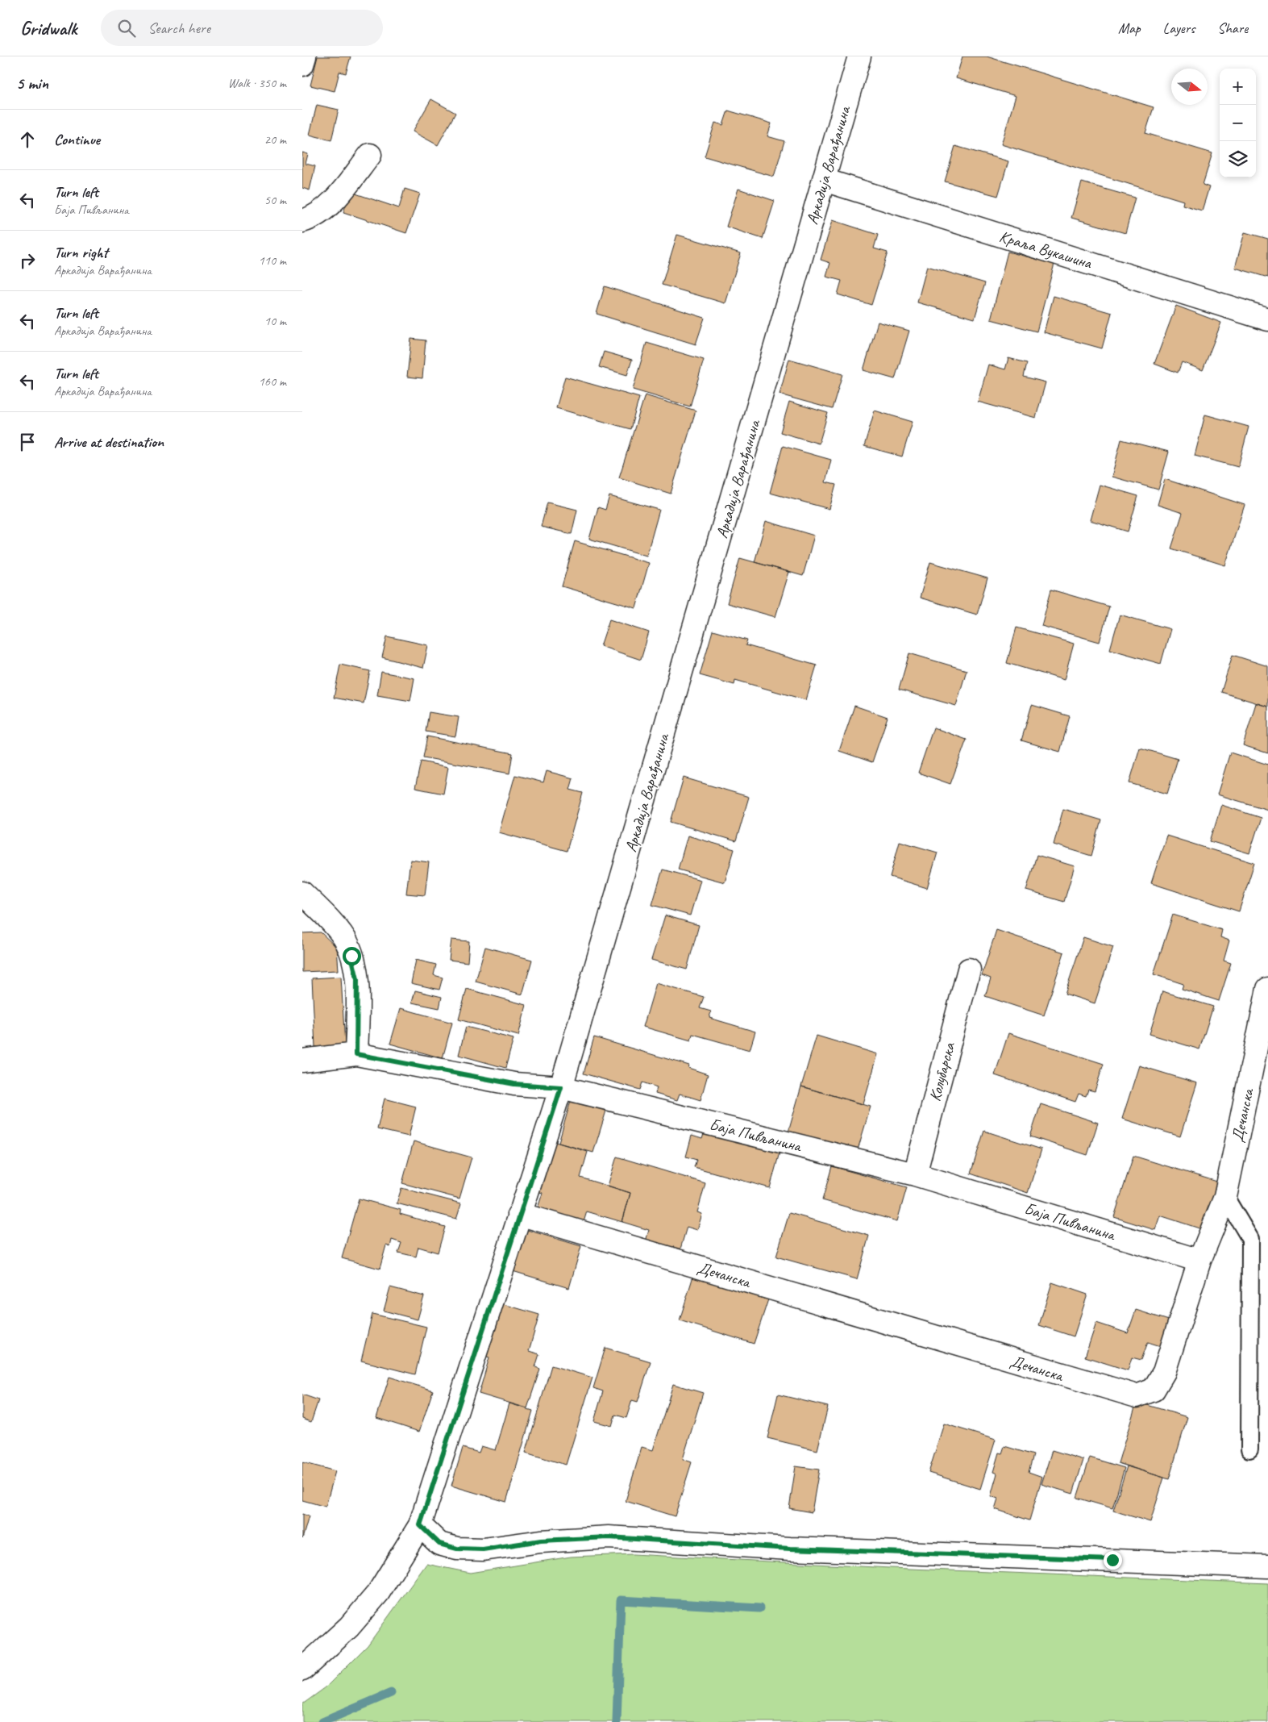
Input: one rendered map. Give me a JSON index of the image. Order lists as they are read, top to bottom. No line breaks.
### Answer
{"streets":{"street":["Аркадија Варађанина","Краља Вукашина","Колубарска","Дечанска","Баја Пивљанина"]},"crossings":[["Аркадија Варађанина","Краља Вукашина"],["Аркадија Варађанина","Дечанска"],["Аркадија Варађанина","Баја Пивљанина"],["Колубарска","Баја Пивљанина"],["Дечанска","Баја Пивљанина"]],"north":"right","page":{"header":"Gridwalk","search":"Search here","nav":["Map","Layers","Share"],"heading":["5 min","Walk · 350 m"],"map_buttons":["+","−"],"list":[["Continue","20 m"],["Turn left","Баја Пивљанина","50 m"],["Turn right","Аркадија Варађанина","110 m"],["Turn left","Аркадија Варађанина","10 m"],["Turn left","Аркадија Варађанина","160 m"],"Arrive at destination"]}}
